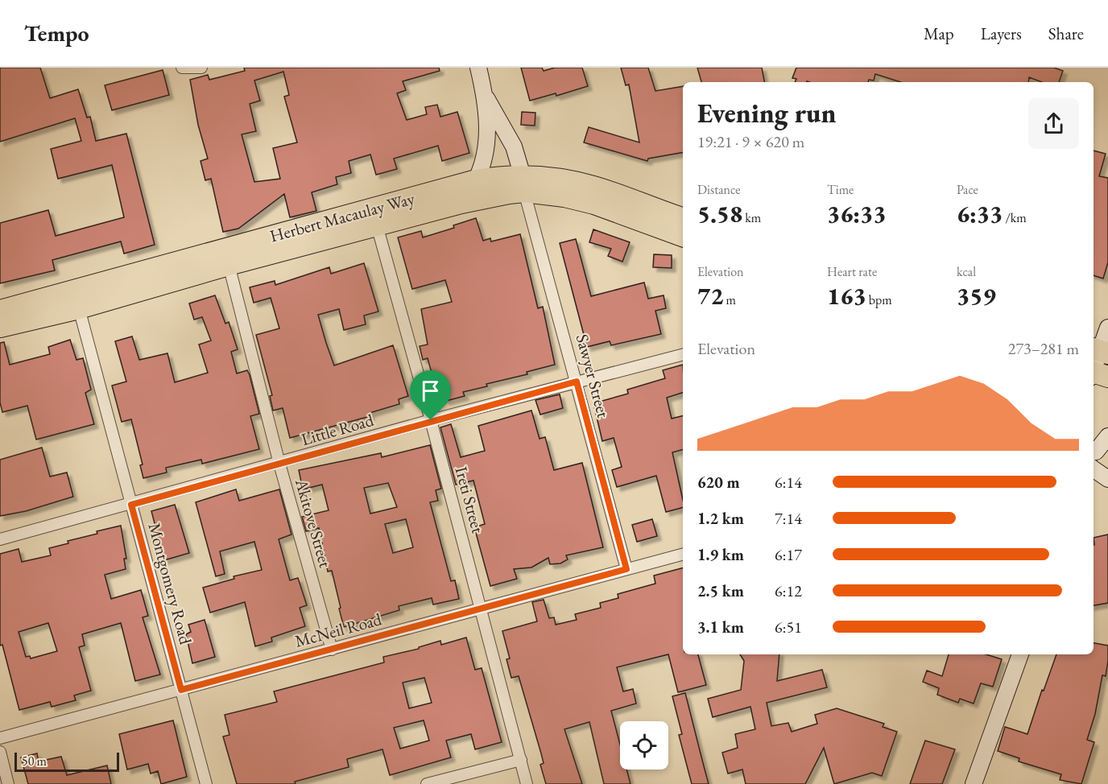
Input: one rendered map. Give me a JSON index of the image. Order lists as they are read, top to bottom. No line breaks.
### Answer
{"streets":{"highway":["Herbert Macaulay Way"],"street":["Sawyer Street","Little Road","Ireti Street","Akitove Street","Montgomery Road","McNeil Road"]},"crossings":[["Herbert Macaulay Way","Sawyer Street"],["Herbert Macaulay Way","Ireti Street"],["Herbert Macaulay Way","Akitove Street"],["Herbert Macaulay Way","Montgomery Road"],["Sawyer Street","Little Road"],["Sawyer Street","McNeil Road"],["Little Road","Ireti Street"],["Little Road","Akitove Street"],["Little Road","Montgomery Road"],["Ireti Street","McNeil Road"],["Akitove Street","McNeil Road"],["Montgomery Road","McNeil Road"]],"scale_bar":"50 m","page":{"header":"Tempo","nav":["Map","Layers","Share"],"heading":["Evening run","19:21 · 9 × 620 m"],"stats":[["Distance","5.58 km"],["Time","36:33"],["Pace","6:33 /km"],["Elevation","72 m"],["Heart rate","163 bpm"],["kcal","359"]],"chart":["Elevation","273–281 m"],"list":[{"name":"620 m","note":"6:14"},{"name":"1.2 km","note":"7:14"},{"name":"1.9 km","note":"6:17"},{"name":"2.5 km","note":"6:12"},{"name":"3.1 km","note":"6:51"}],"scale":"50 m"}}
